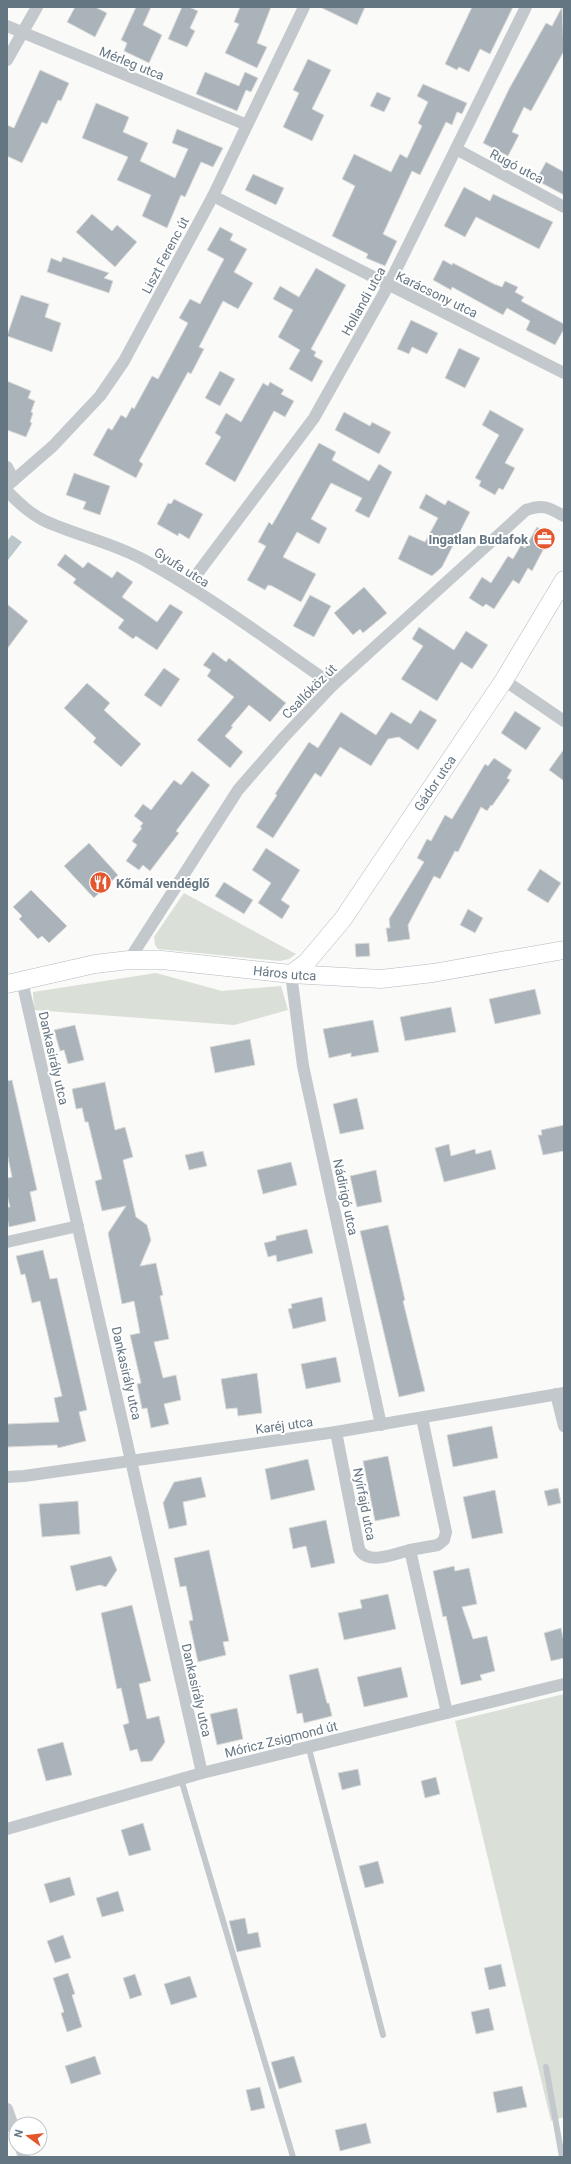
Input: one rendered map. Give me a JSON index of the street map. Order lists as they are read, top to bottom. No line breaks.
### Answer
{"streets":{"street":["Mérleg utca","Rugó utca","Liszt Ferenc út","Karácsony utca","Hollandi utca","Gyufa utca","Csallóköz út","Gádor utca","Háros utca","Dankasirály utca","Nádirigó utca","Karéj utca","Nyírfajd utca","Móricz Zsigmond út"]},"crossings":[["Mérleg utca","Liszt Ferenc út"],["Rugó utca","Hollandi utca"],["Liszt Ferenc út","Karácsony utca"],["Karácsony utca","Hollandi utca"],["Hollandi utca","Gyufa utca"],["Gyufa utca","Csallóköz út"],["Csallóköz út","Háros utca"],["Gádor utca","Háros utca"],["Gádor utca","Nádirigó utca"],["Háros utca","Dankasirály utca"],["Háros utca","Nádirigó utca"],["Dankasirály utca","Karéj utca"],["Dankasirály utca","Móricz Zsigmond út"],["Nádirigó utca","Karéj utca"],["Karéj utca","Nyírfajd utca"]],"places":{"office":["Ingatlan Budafok"],"restaurant":["Kőmál vendéglő"]},"north":"left"}
